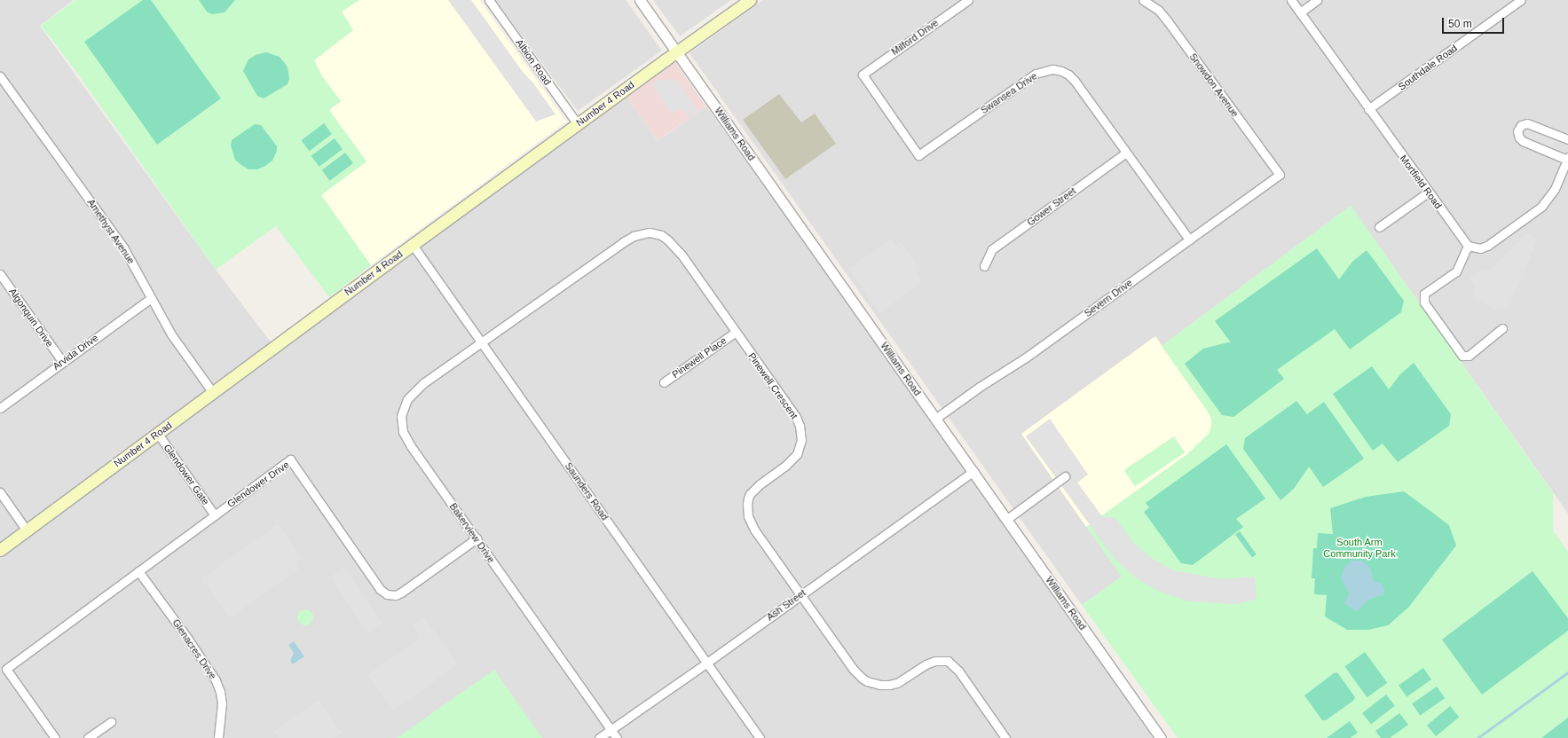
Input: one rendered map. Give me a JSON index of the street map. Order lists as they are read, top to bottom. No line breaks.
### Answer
{"streets":{"main road":["Number 4 Road"],"street":["Milford Drive","Albion Road","Southdale Road","Snowdon Avenue","Swansea Drive","Williams Road","Mortfield Road","Gower Street","Amethyst Avenue","Severn Drive","Algonquin Drive","Arvida Drive","Pinewell Place","Pinewell Crescent","Glendower Gate","Glendower Drive","Saunders Road","Bakerview Drive","Ash Street","Glenacres Drive"]},"crossings":[["Milford Drive","Swansea Drive"],["Albion Road","Number 4 Road"],["Southdale Road","Mortfield Road"],["Snowdon Avenue","Severn Drive"],["Swansea Drive","Gower Street"],["Swansea Drive","Severn Drive"],["Number 4 Road","Williams Road"],["Number 4 Road","Amethyst Avenue"],["Number 4 Road","Glendower Gate"],["Number 4 Road","Saunders Road"],["Williams Road","Severn Drive"],["Williams Road","Ash Street"],["Amethyst Avenue","Arvida Drive"],["Algonquin Drive","Arvida Drive"],["Pinewell Place","Pinewell Crescent"],["Pinewell Crescent","Saunders Road"],["Pinewell Crescent","Bakerview Drive"],["Pinewell Crescent","Ash Street"],["Glendower Gate","Glendower Drive"],["Glendower Drive","Bakerview Drive"],["Glendower Drive","Glenacres Drive"],["Saunders Road","Bakerview Drive"],["Saunders Road","Ash Street"],["Bakerview Drive","Ash Street"]],"parks":["South Arm Community Park"],"scale_bar":"50 m"}
